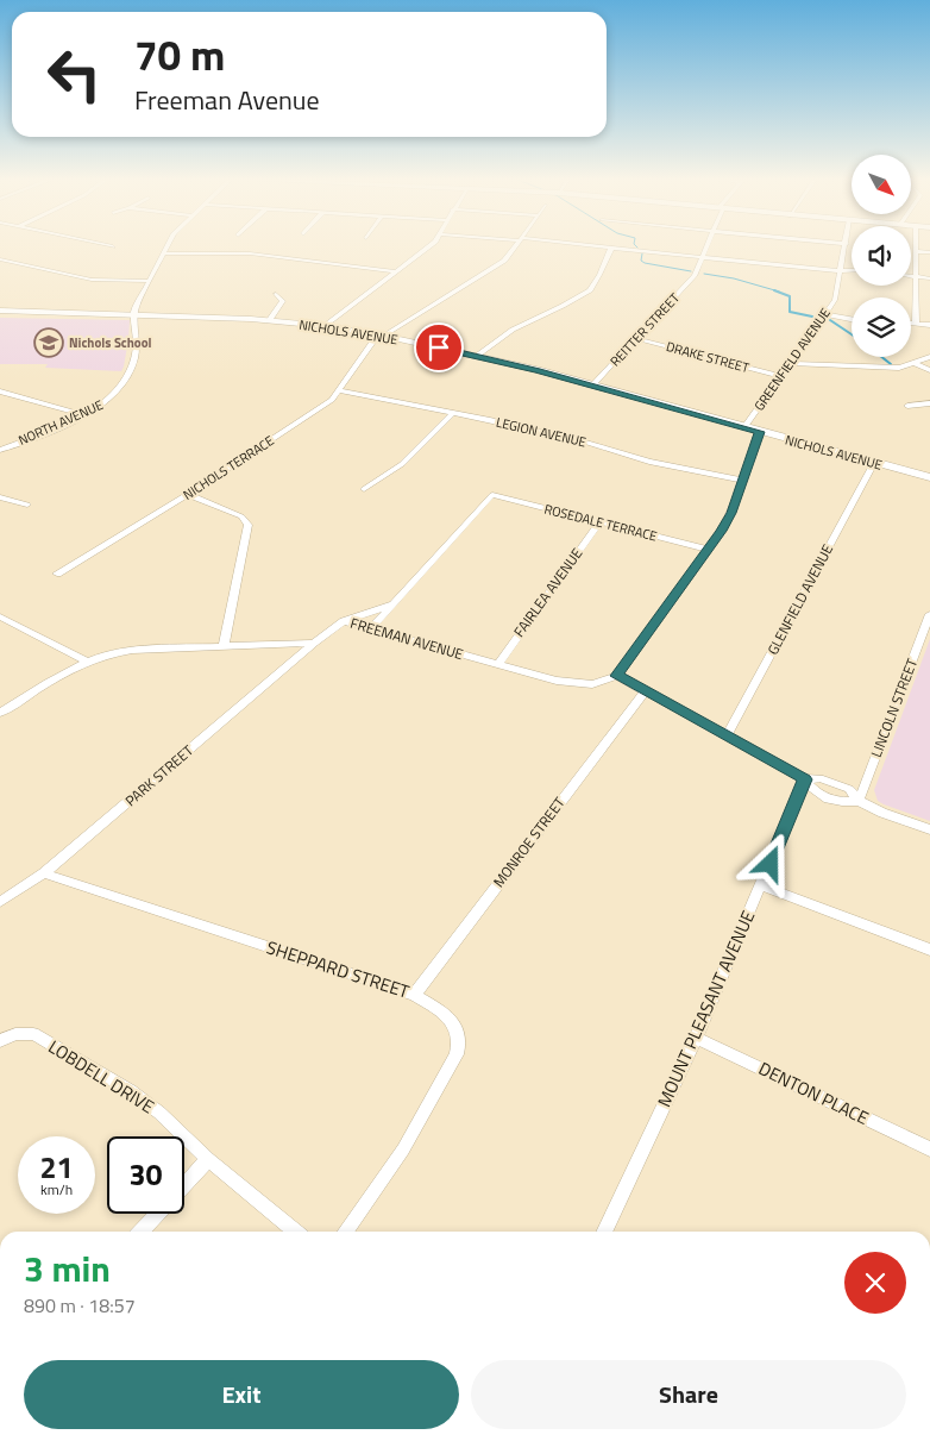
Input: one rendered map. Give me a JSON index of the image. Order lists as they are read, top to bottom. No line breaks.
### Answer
{"streets":{"main road":["NICHOLS AVENUE"],"street":["REITTER STREET","DRAKE STREET","GREENFIELD AVENUE","NORTH AVENUE","LEGION AVENUE","NICHOLS TERRACE","ROSEDALE TERRACE","FAIRLEA AVENUE","GLENFIELD AVENUE","FREEMAN AVENUE","LINCOLN STREET","PARK STREET","MONROE STREET","SHEPPARD STREET","MOUNT PLEASANT AVENUE","LOBDELL DRIVE","DENTON PLACE"]},"crossings":[["REITTER STREET","NICHOLS AVENUE"],["REITTER STREET","DRAKE STREET"],["NICHOLS AVENUE","GREENFIELD AVENUE"],["NICHOLS AVENUE","NORTH AVENUE"],["NICHOLS AVENUE","NICHOLS TERRACE"],["NICHOLS AVENUE","GLENFIELD AVENUE"],["DRAKE STREET","GREENFIELD AVENUE"],["GREENFIELD AVENUE","LEGION AVENUE"],["GREENFIELD AVENUE","ROSEDALE TERRACE"],["GREENFIELD AVENUE","FREEMAN AVENUE"],["LEGION AVENUE","NICHOLS TERRACE"],["ROSEDALE TERRACE","FAIRLEA AVENUE"],["FAIRLEA AVENUE","FREEMAN AVENUE"],["FREEMAN AVENUE","PARK STREET"],["PARK STREET","SHEPPARD STREET"],["MONROE STREET","SHEPPARD STREET"],["MOUNT PLEASANT AVENUE","DENTON PLACE"]],"places":{"school or university":["Nichols School"]},"north":"bottom right","page":{"turn":["70 m","Freeman Avenue"],"speed":"21 km/h","limit":"30","heading":["3 min","890 m · 18:57"],"buttons":["Exit","Share"]}}
